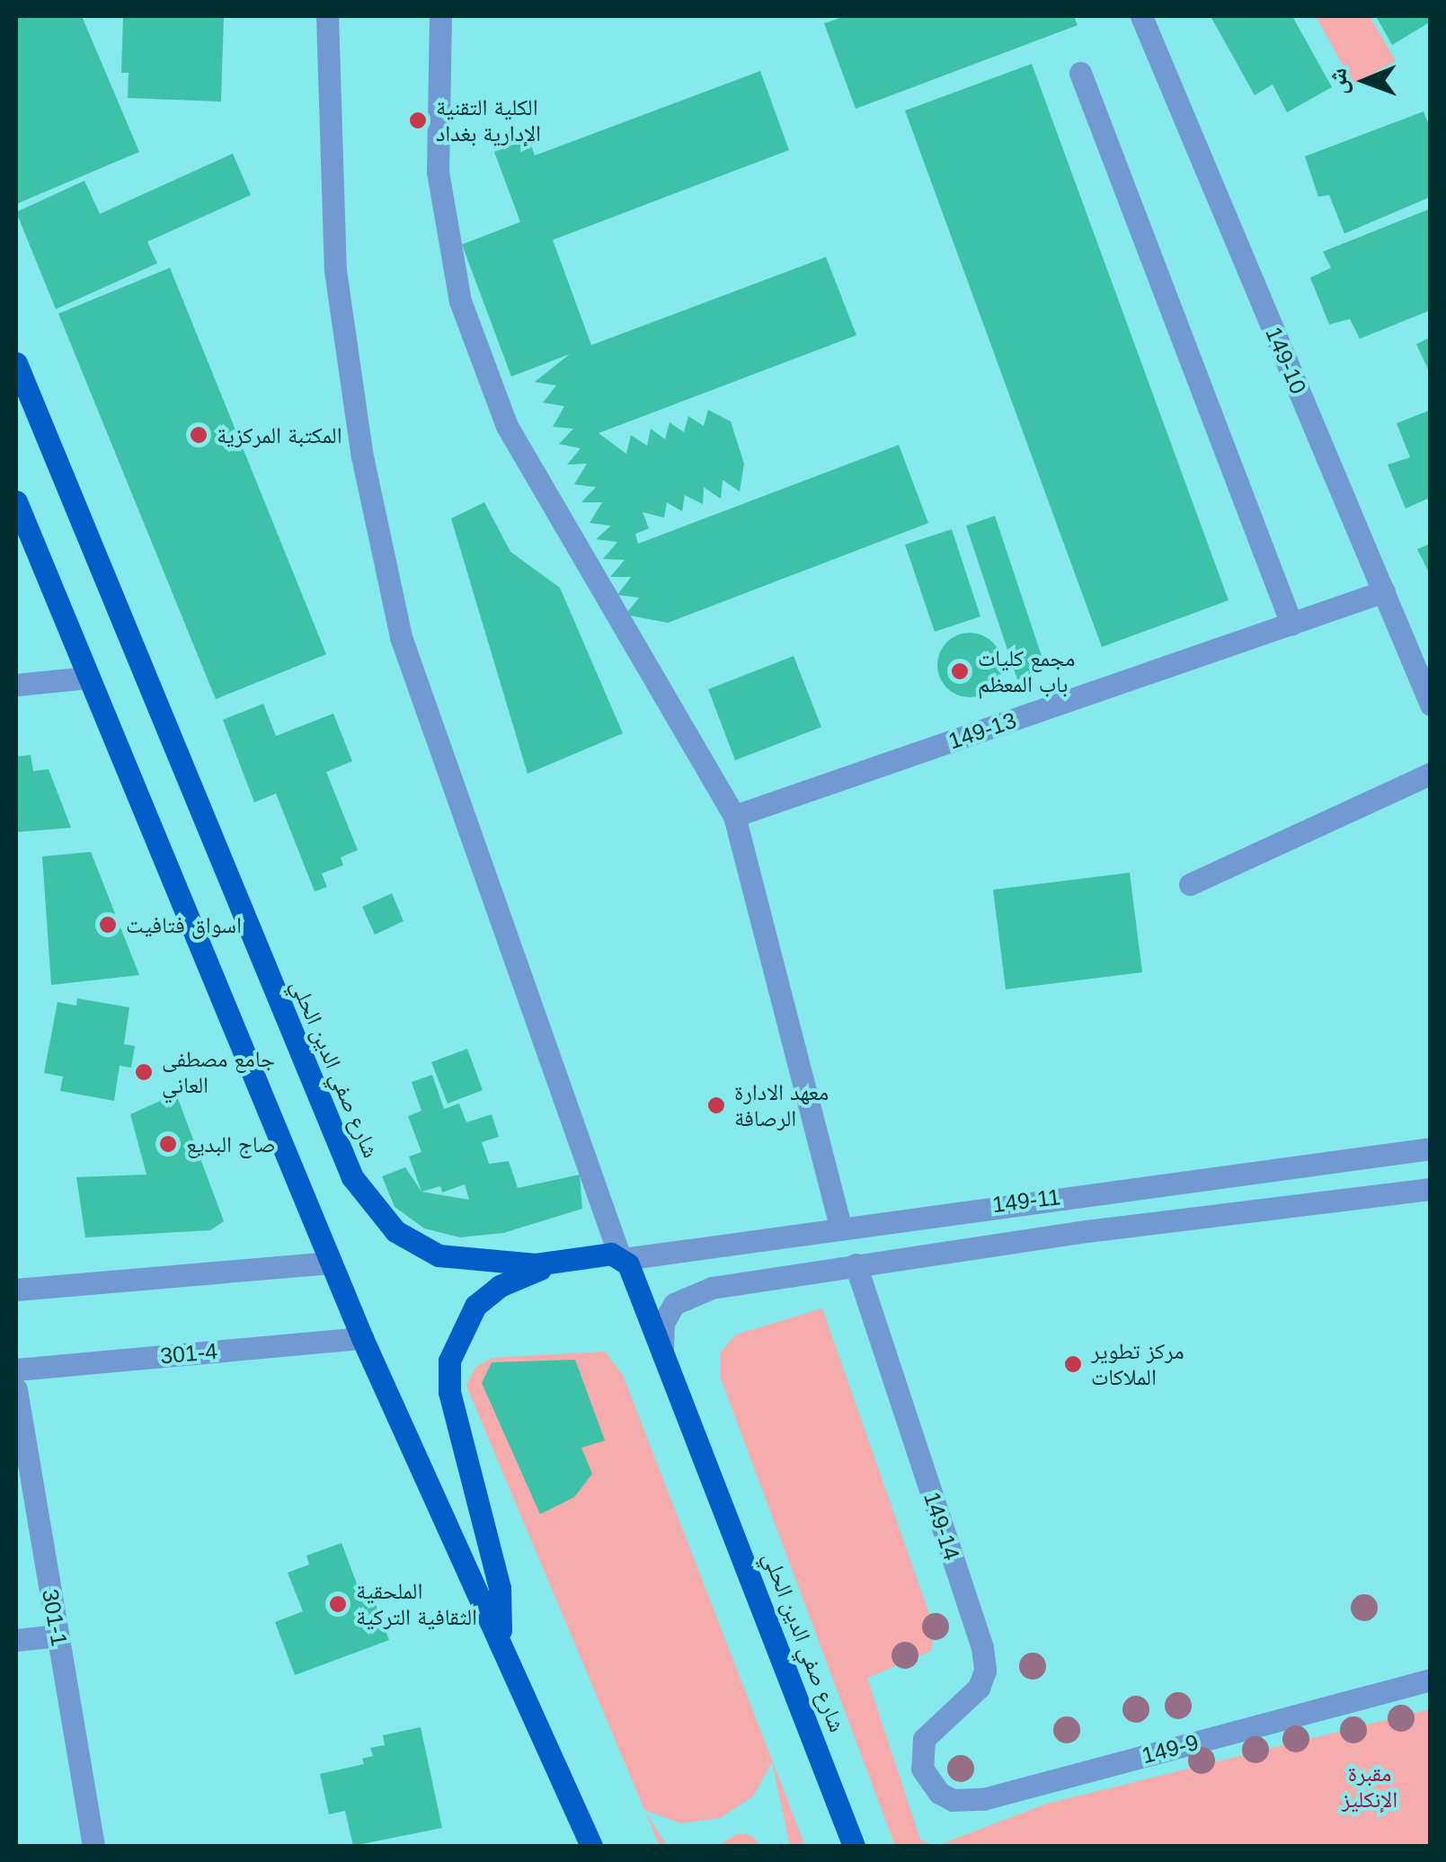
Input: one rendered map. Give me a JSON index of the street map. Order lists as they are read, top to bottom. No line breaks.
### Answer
{"streets":{"main road":["شارع صفي الدين الحلي"],"street":["149-10","149-13","149-11","301-4","149-14","301-1","149-9"]},"crossings":[["149-10","149-13"],["شارع صفي الدين الحلي","149-11"],["149-11","149-14"],["149-14","149-9"]],"parks":["مقبرة الإنكليز"],"places":["الكلية التقنية الإدارية بغداد","المكتبة المركزية","مجمع كليات باب المعظم","اسواق فتافيت","جامع مصطفى العاني","معهد الادارة الرصافة","صاج البديع","مركز تطوير الملاكات","الملحقية الثقافية التركية"],"north":"left"}
